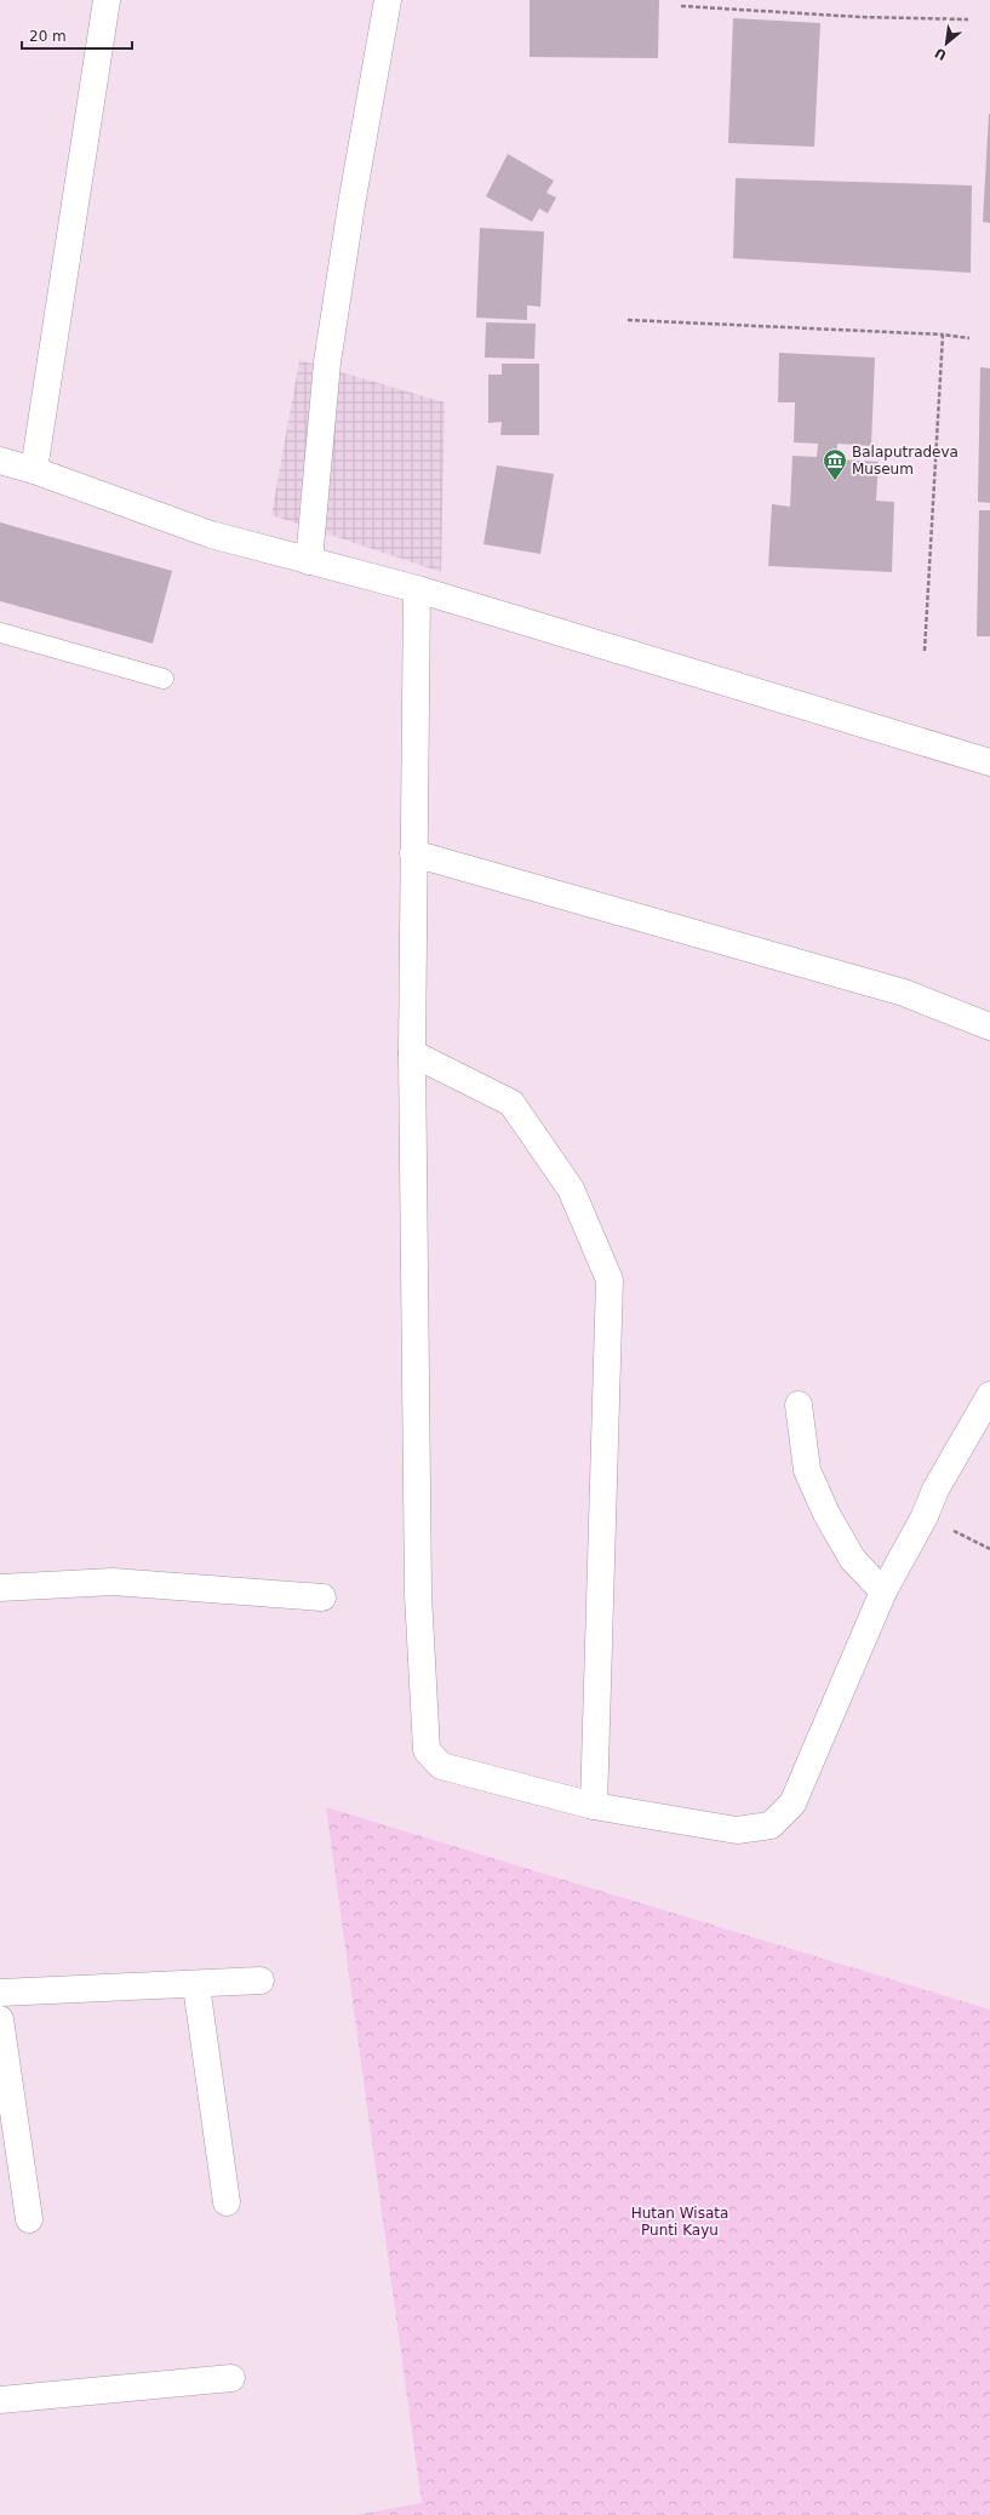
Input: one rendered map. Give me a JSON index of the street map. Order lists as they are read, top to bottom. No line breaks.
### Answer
{"parks":["Hutan Wisata Punti Kayu"],"places":{"museum":["Balaputradeva Museum"]},"scale_bar":"20 m","north":"bottom left"}
